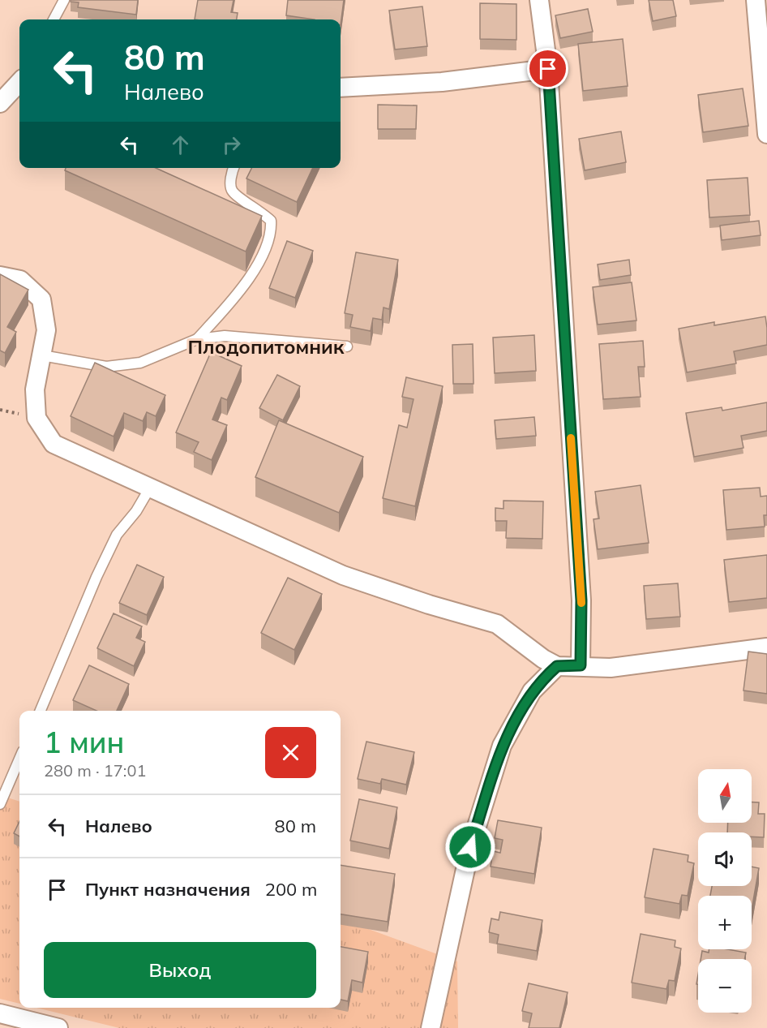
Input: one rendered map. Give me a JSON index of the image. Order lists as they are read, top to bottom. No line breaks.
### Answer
{"districts":["Плодопитомник"],"north":"top","page":{"turn":["80 m","Налево"],"heading":["1 мин","280 m · 17:01"],"map_buttons":["+","−"],"list":[{"name":"Налево","value":"80 m"},{"name":"Пункт назначения","value":"200 m"}],"buttons":"Выход"}}
